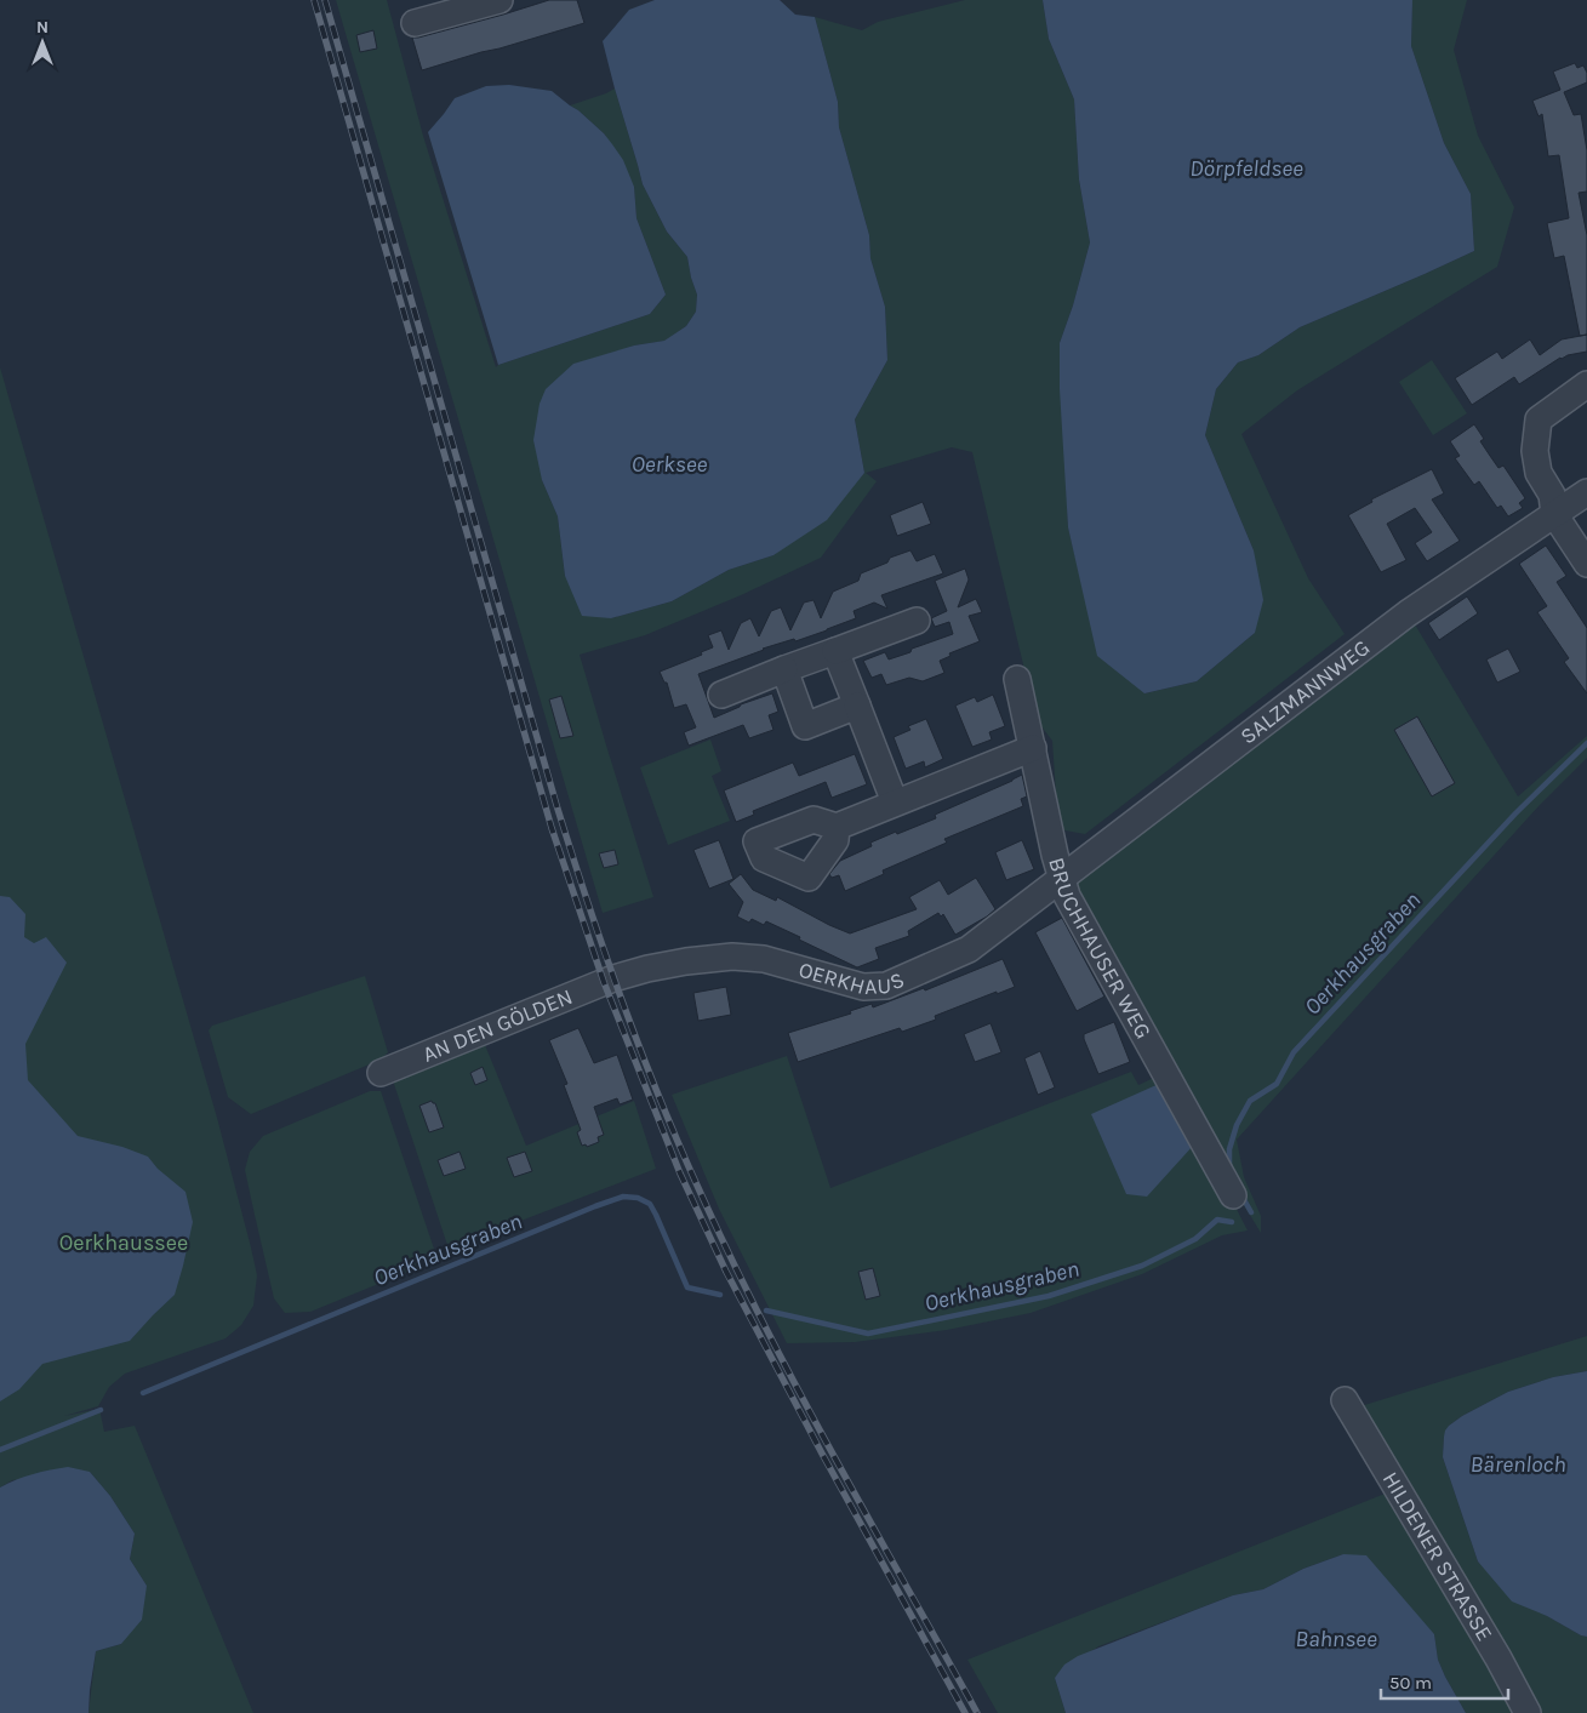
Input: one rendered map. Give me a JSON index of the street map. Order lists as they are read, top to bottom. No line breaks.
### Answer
{"streets":{"street":["SALZMANNWEG","BRUCHHAUSER WEG","OERKHAUS","AN DEN GÖLDEN","HILDENER STRASSE"]},"crossings":[["SALZMANNWEG","BRUCHHAUSER WEG"],["SALZMANNWEG","OERKHAUS"],["BRUCHHAUSER WEG","OERKHAUS"],["OERKHAUS","AN DEN GÖLDEN"]],"water":["Dörpfeldsee","Oerksee","Oerkhausgraben","Bärenloch","Bahnsee"],"parks":["Oerkhaussee"],"scale_bar":"50 m","north":"top"}
